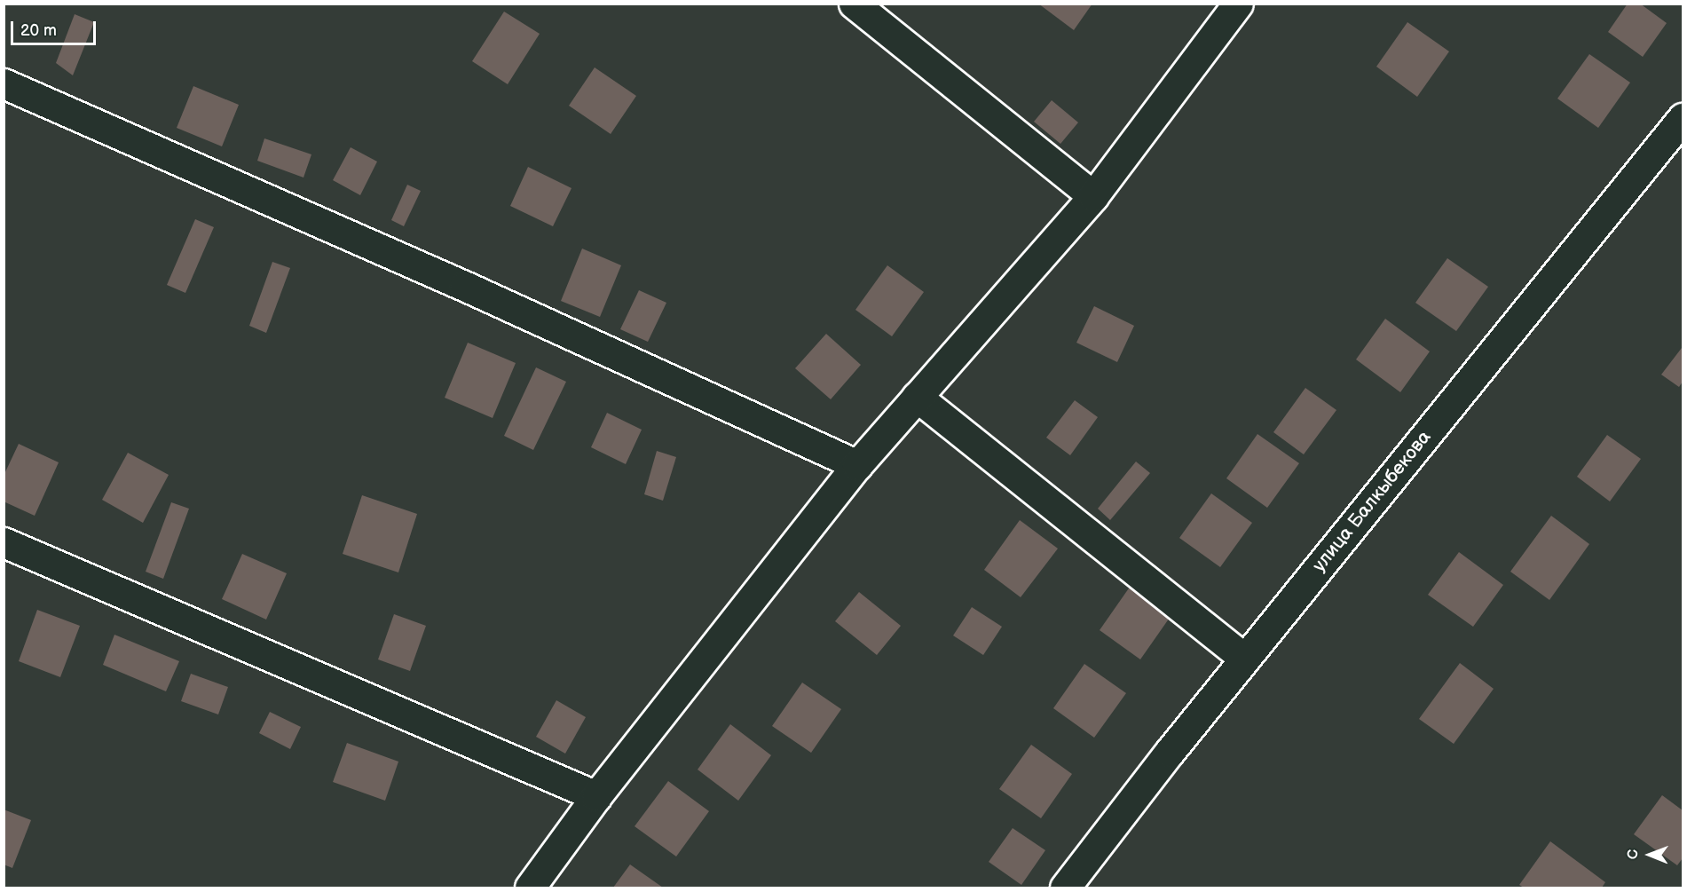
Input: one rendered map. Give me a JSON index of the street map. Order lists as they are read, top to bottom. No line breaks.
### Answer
{"streets":{"street":["улица Балкыбекова"]},"scale_bar":"20 m","north":"left"}
